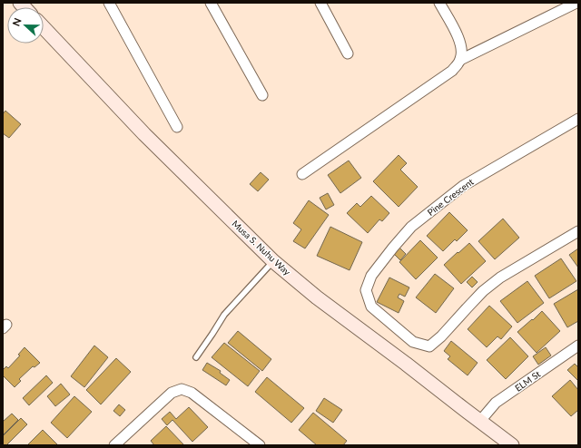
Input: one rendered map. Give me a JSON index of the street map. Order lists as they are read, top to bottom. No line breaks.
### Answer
{"streets":{"street":["Pine Crescent","Musa S. Nuhu Way","ELM St"]},"crossings":[["Musa S. Nuhu Way","ELM St"]],"north":"left"}
